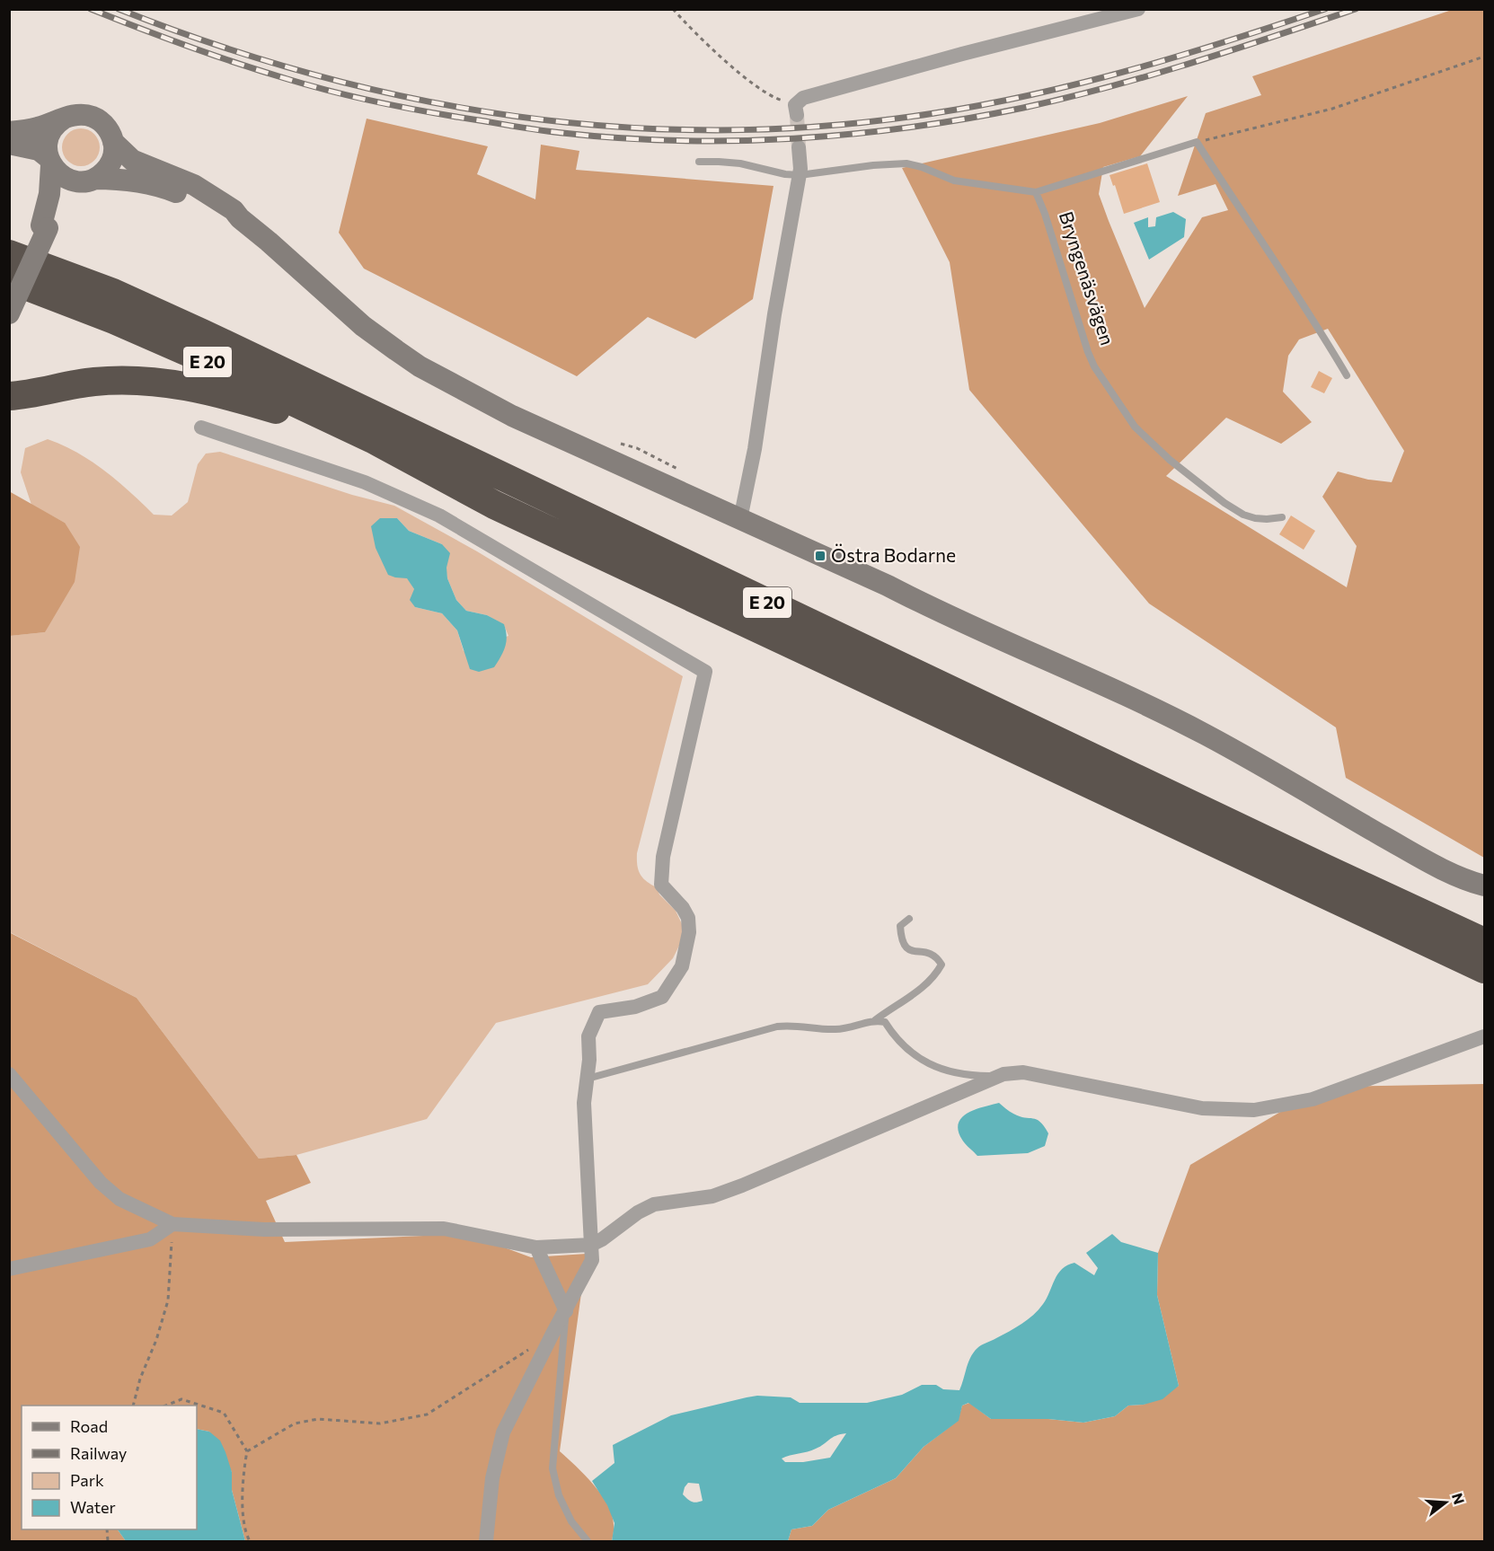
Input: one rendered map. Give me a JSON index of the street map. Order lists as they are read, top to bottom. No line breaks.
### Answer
{"streets":{"highway":["E 20"],"lane":["Bryngenäsvägen"]},"places":{"transit":["Östra Bodarne"]},"legend":["Road","Railway","Park","Water"],"north":"right"}
